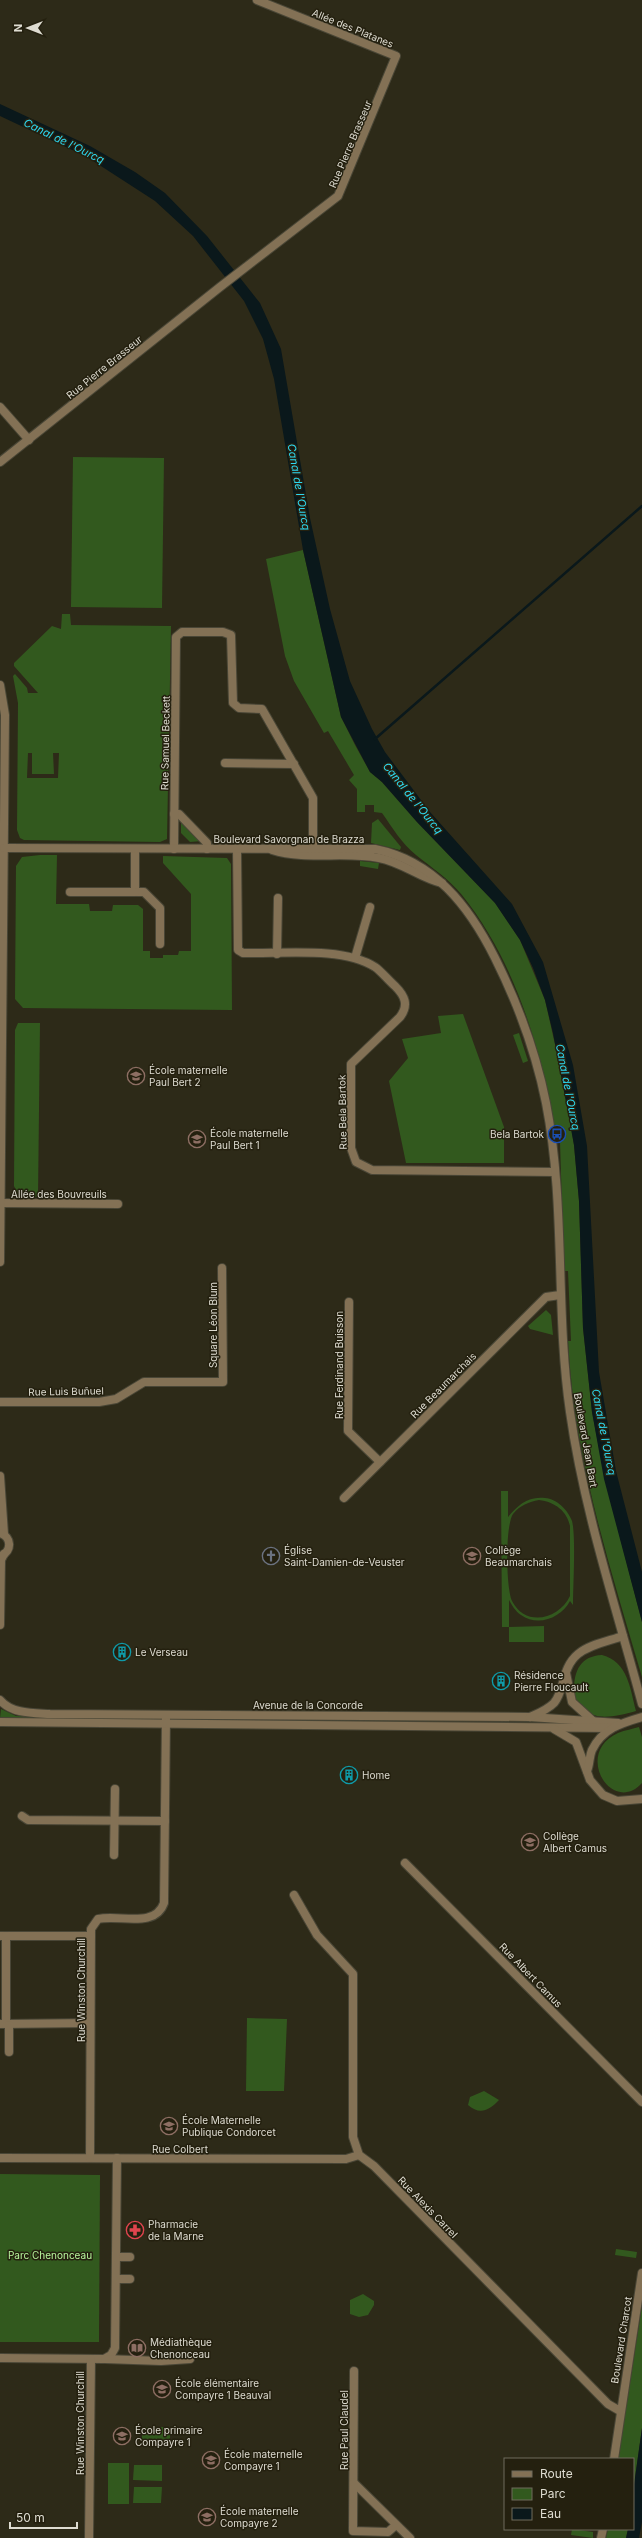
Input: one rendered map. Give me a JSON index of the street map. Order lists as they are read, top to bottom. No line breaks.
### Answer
{"streets":{"street":["Allée des Platanes","Rue Pierre Brasseur","Rue Samuel Beckett","Boulevard Savorgnan de Brazza","Rue Bela Bartok","Allée des Bouvreuils","Square Léon Blum","Rue Ferdinand Buisson","Rue Beaumarchais","Rue Luis Buñuel","Boulevard Jean Bart","Avenue de la Concorde","Rue Albert Camus","Rue Winston Churchill","Rue Colbert","Rue Alexis Carrel","Boulevard Charcot","Rue Paul Claudel"]},"crossings":[["Allée des Platanes","Rue Pierre Brasseur"],["Rue Samuel Beckett","Boulevard Savorgnan de Brazza"],["Boulevard Savorgnan de Brazza","Rue Bela Bartok"],["Boulevard Savorgnan de Brazza","Boulevard Jean Bart"],["Rue Bela Bartok","Boulevard Jean Bart"],["Square Léon Blum","Rue Luis Buñuel"],["Rue Ferdinand Buisson","Rue Beaumarchais"],["Rue Beaumarchais","Boulevard Jean Bart"],["Avenue de la Concorde","Rue Winston Churchill"],["Rue Winston Churchill","Rue Colbert"],["Rue Colbert","Rue Alexis Carrel"],["Rue Alexis Carrel","Boulevard Charcot"]],"water":["Canal de l'Ourcq"],"parks":["Parc Chenonceau"],"places":{"school or university":["École maternelle Paul Bert 2","École maternelle Paul Bert 1","Collège Beaumarchais","Collège Albert Camus","École Maternelle Publique Condorcet","École élémentaire Compayre 1 Beauval","École primaire Compayre 1","École maternelle Compayre 1","École maternelle Compayre 2"],"bus stop":["Bela Bartok"],"church":["Église Saint-Damien-de-Veuster"],"building":["Le Verseau","Résidence Pierre Floucault","Home"],"pharmacy":["Pharmacie de la Marne"],"library":["Médiathèque Chenonceau"]},"legend":["Route","Parc","Eau"],"scale_bar":"50 m","north":"left"}
